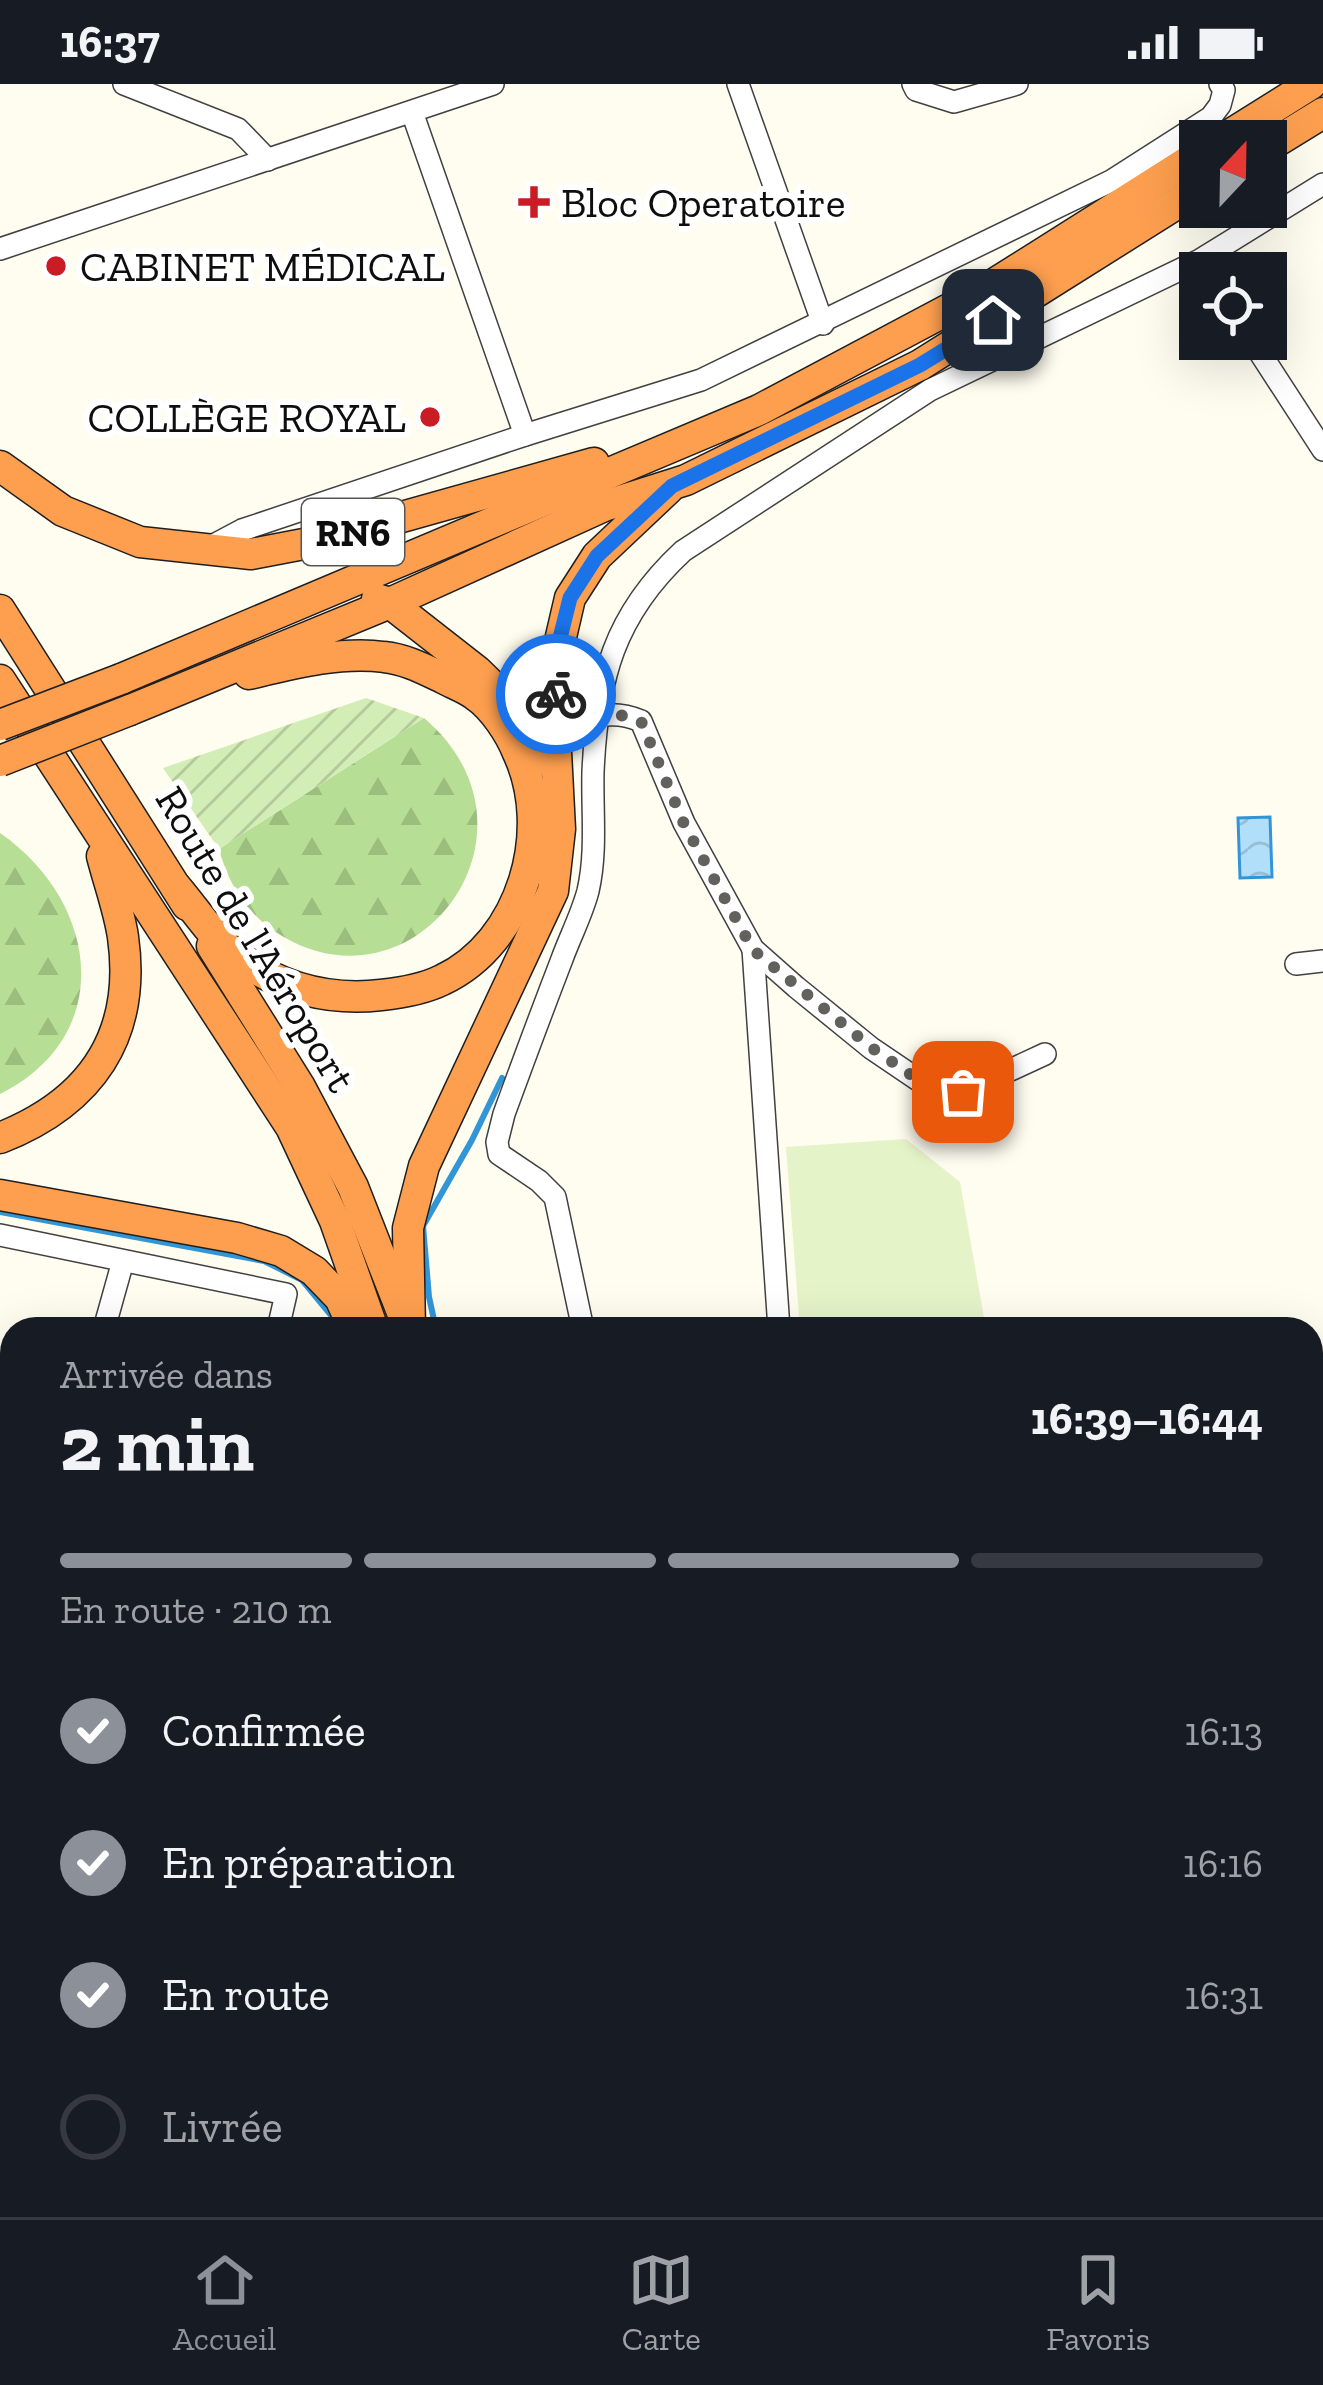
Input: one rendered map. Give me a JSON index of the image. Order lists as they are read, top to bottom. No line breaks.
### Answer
{"streets":{"highway":["RN6","Route de l'Aéroport"]},"places":{"health":["Bloc Operatoire"],"other":["CABINET MÉDICAL","COLLÈGE ROYAL"]},"north":"top","page":{"status":"16:37","heading":["2 min","Arrivée dans","16:39–16:44"],"bar":"En route · 210 m","list":[["Confirmée","16:13"],["En préparation","16:16"],["En route","16:31"],"Livrée"],"tabs":["Accueil","Carte","Favoris"]}}
